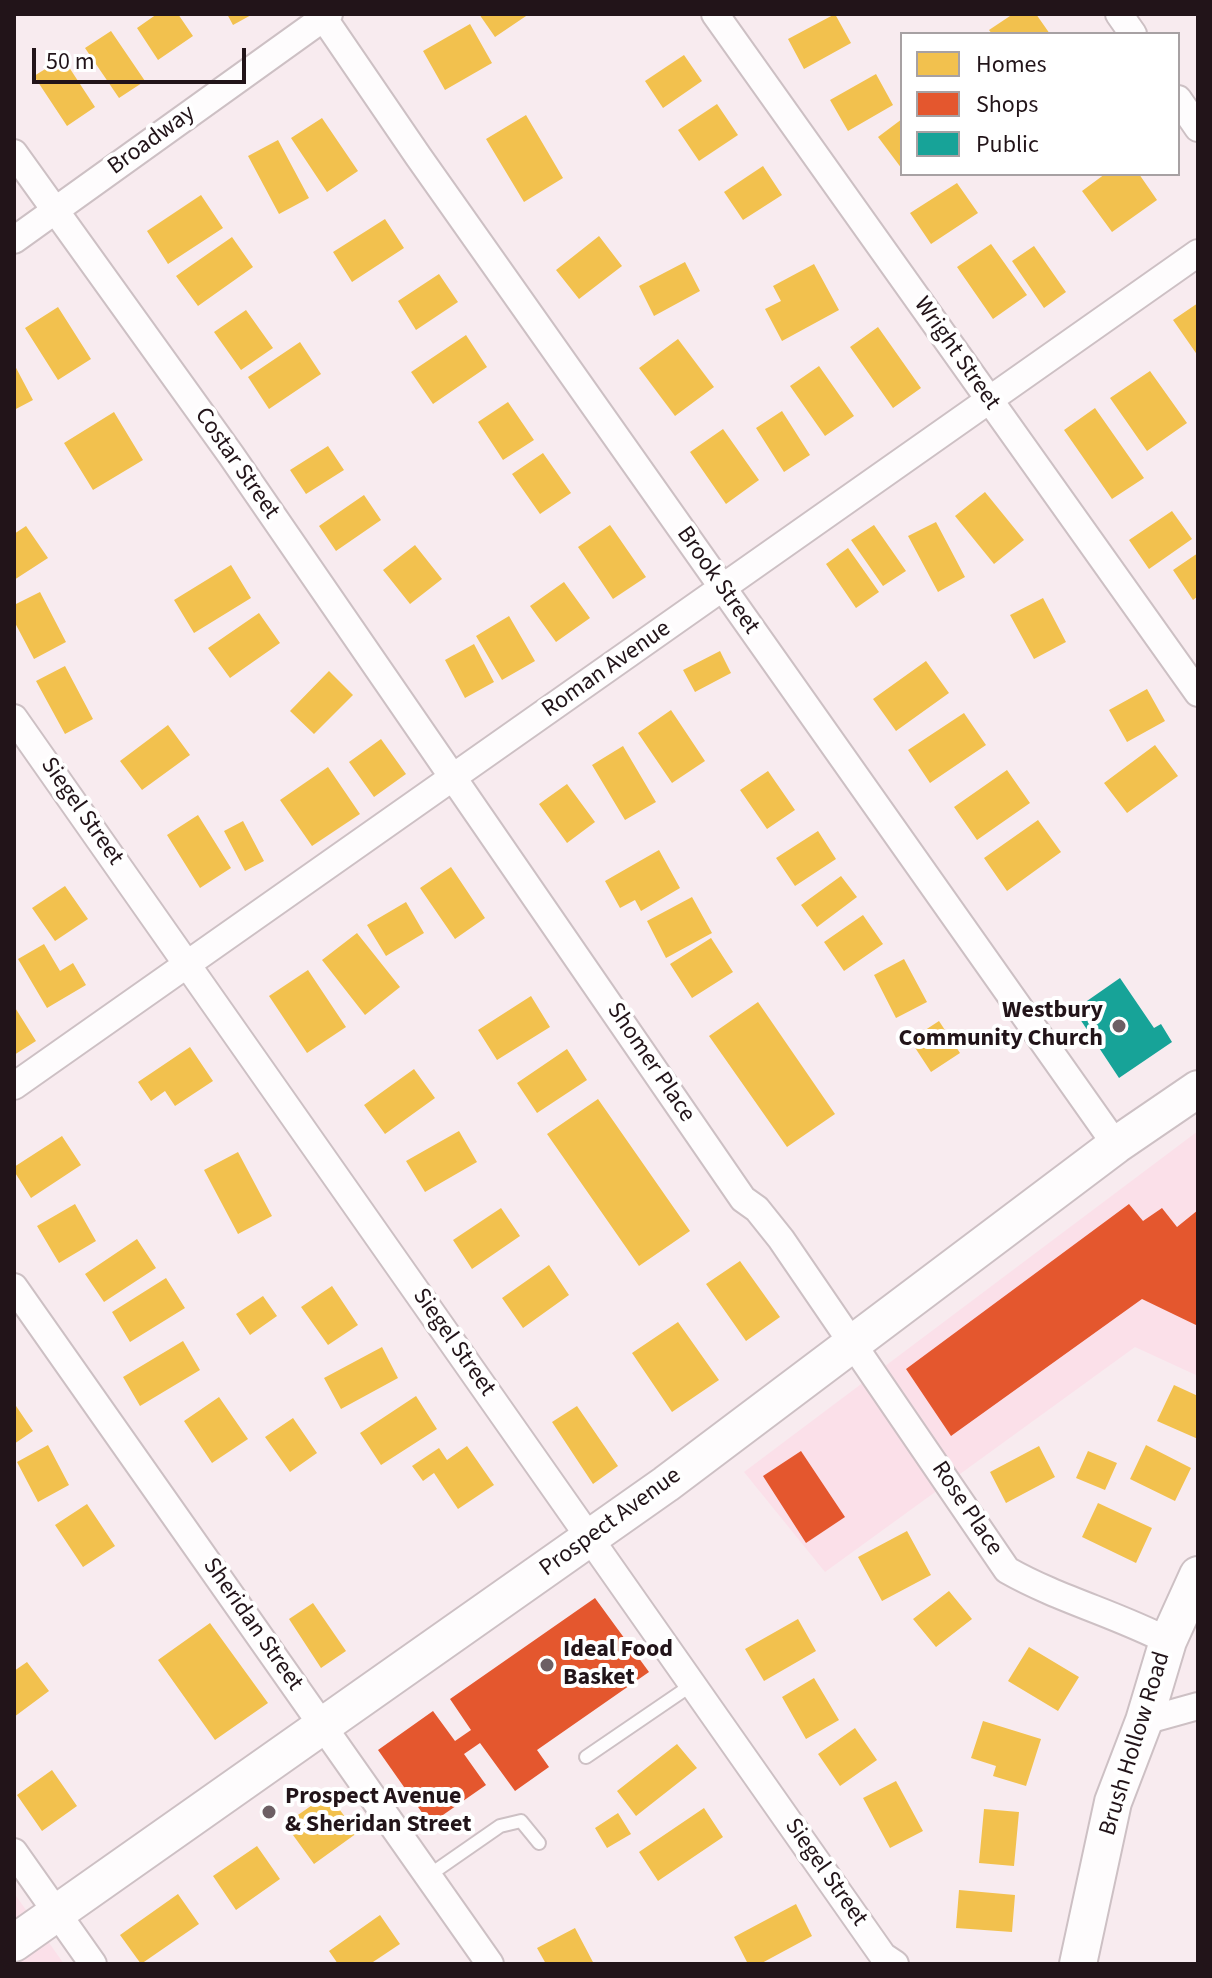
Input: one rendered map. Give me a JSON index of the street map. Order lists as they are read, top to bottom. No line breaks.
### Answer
{"streets":{"main road":["Prospect Avenue","Brush Hollow Road"],"street":["Broadway","Wright Street","Costar Street","Brook Street","Roman Avenue","Siegel Street","Shomer Place","Rose Place","Sheridan Street"]},"crossings":[["Broadway","Costar Street"],["Broadway","Brook Street"],["Wright Street","Roman Avenue"],["Costar Street","Roman Avenue"],["Costar Street","Shomer Place"],["Brook Street","Roman Avenue"],["Brook Street","Prospect Avenue"],["Roman Avenue","Siegel Street"],["Roman Avenue","Shomer Place"],["Siegel Street","Prospect Avenue"],["Shomer Place","Rose Place"],["Shomer Place","Prospect Avenue"],["Rose Place","Prospect Avenue"],["Rose Place","Brush Hollow Road"],["Prospect Avenue","Sheridan Street"]],"places":["Westbury Community Church","Ideal Food Basket","Prospect Avenue & Sheridan Street"],"legend":["Homes","Shops","Public"],"scale_bar":"50 m"}
